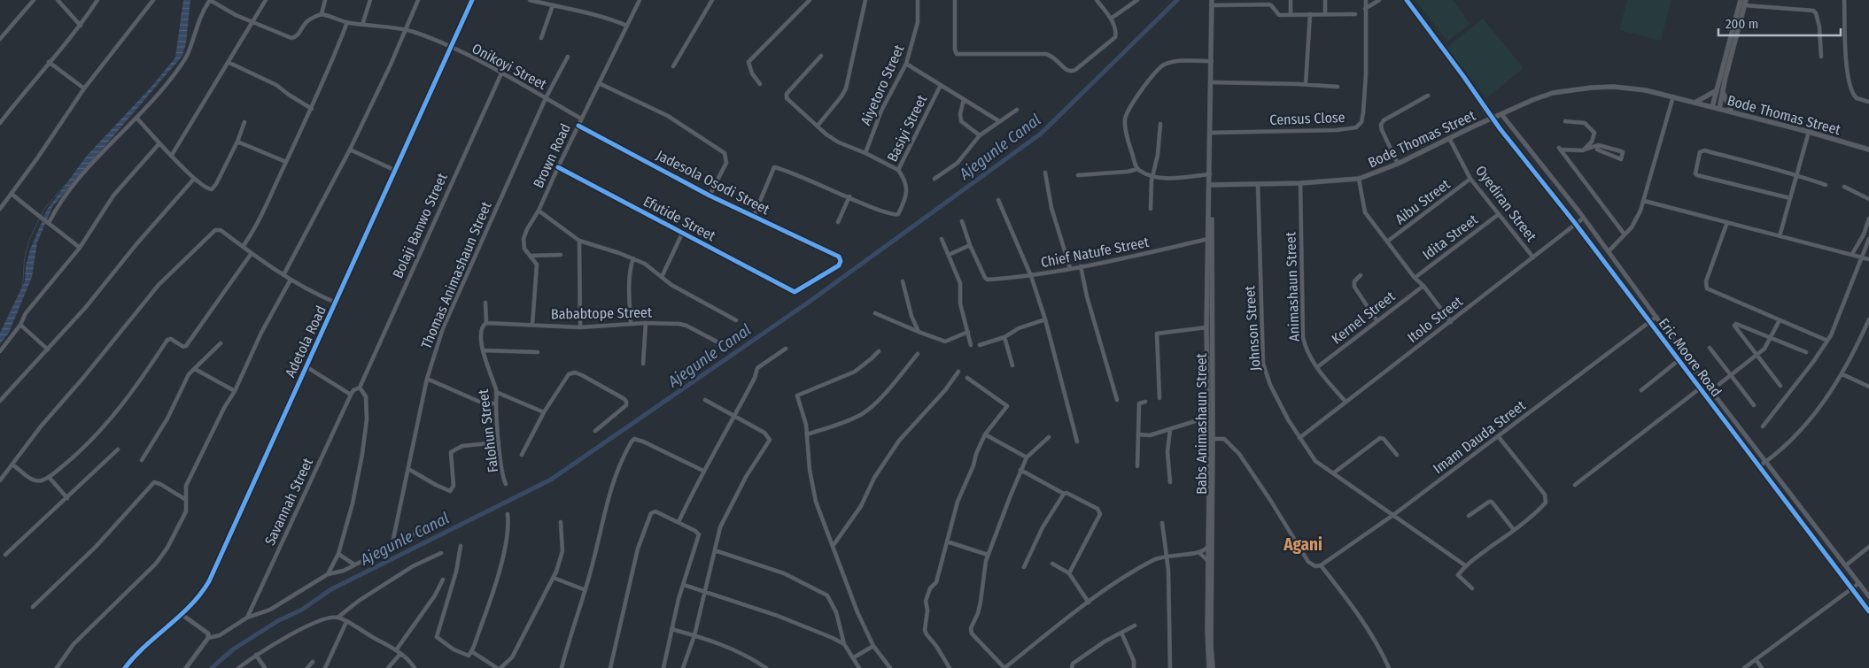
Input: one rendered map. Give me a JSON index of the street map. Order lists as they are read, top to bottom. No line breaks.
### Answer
{"streets":{"main road":["Bode Thomas Street","Babs Animashaun Street"],"street":["Onikoyi Street","Aiyetoro Street","Census Close","Basiyi Street","Brown Road","Jadesola Osodi Street","Aibu Street","Oyediran Street","Efutide Street","Bolaji Banwo Street","Idita Street","Chief Natufe Street","Thomas Animashaun Street","Animashaun Street","Bababtope Street","Kernel Street","Itolo Street","Johnson Street","Adetola Road","Eric Moore Road","Falohun Street","Imam Dauda Street","Savannah Street"]},"crossings":[["Onikoyi Street","Brown Road"],["Onikoyi Street","Bolaji Banwo Street"],["Onikoyi Street","Thomas Animashaun Street"],["Onikoyi Street","Adetola Road"],["Bode Thomas Street","Oyediran Street"],["Bode Thomas Street","Animashaun Street"],["Bode Thomas Street","Johnson Street"],["Bode Thomas Street","Eric Moore Road"],["Bode Thomas Street","Babs Animashaun Street"],["Census Close","Babs Animashaun Street"],["Brown Road","Jadesola Osodi Street"],["Brown Road","Efutide Street"],["Brown Road","Bababtope Street"],["Jadesola Osodi Street","Efutide Street"],["Aibu Street","Oyediran Street"],["Oyediran Street","Idita Street"],["Oyediran Street","Itolo Street"],["Bolaji Banwo Street","Savannah Street"],["Chief Natufe Street","Babs Animashaun Street"],["Animashaun Street","Kernel Street"],["Animashaun Street","Itolo Street"],["Bababtope Street","Falohun Street"],["Itolo Street","Johnson Street"],["Itolo Street","Eric Moore Road"],["Johnson Street","Imam Dauda Street"],["Eric Moore Road","Imam Dauda Street"]],"districts":["Agani"],"water":["Ajegunle Canal"],"scale_bar":"200 m"}
